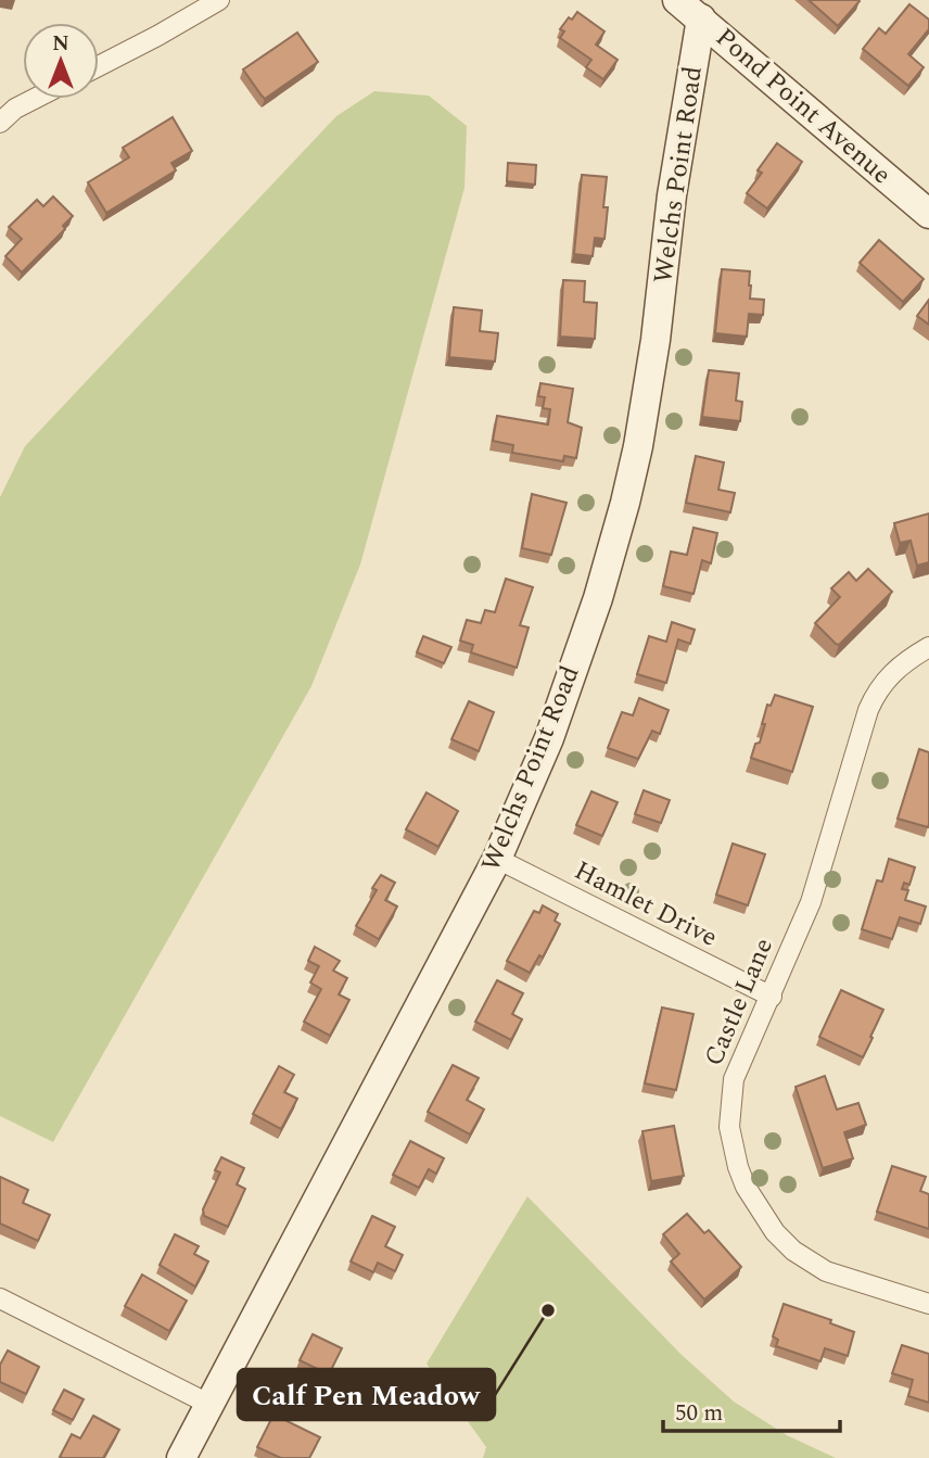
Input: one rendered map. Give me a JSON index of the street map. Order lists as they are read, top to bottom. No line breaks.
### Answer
{"streets":{"street":["Pond Point Avenue","Welchs Point Road","Hamlet Drive","Castle Lane"]},"crossings":[["Pond Point Avenue","Welchs Point Road"],["Welchs Point Road","Hamlet Drive"],["Hamlet Drive","Castle Lane"]],"places":["Calf Pen Meadow"],"scale_bar":"50 m","north":"top"}
